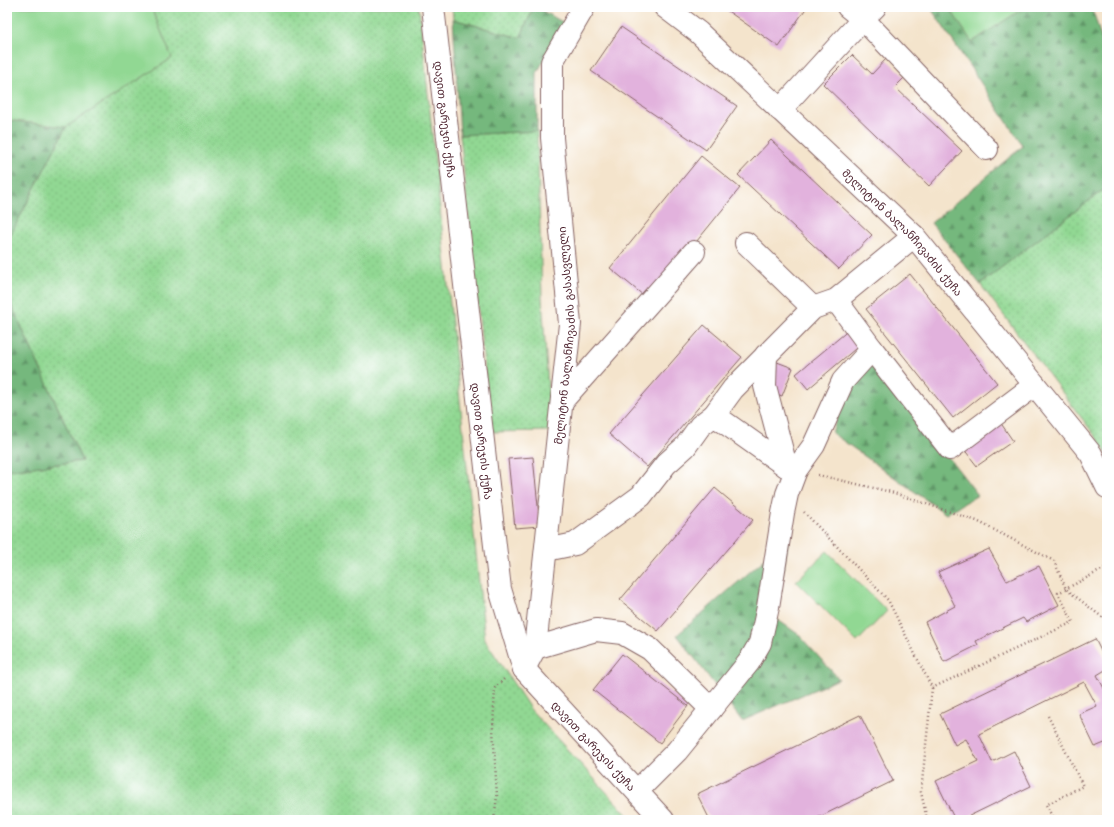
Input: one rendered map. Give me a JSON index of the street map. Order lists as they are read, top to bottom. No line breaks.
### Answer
{"streets":{"street":["დავით გარეჯის ქუჩა","მელიტონ ბალანჩივაძის ქუჩა","მელიტონ ბალანჩივაძის გასასვლელი"]},"crossings":[["დავით გარეჯის ქუჩა","მელიტონ ბალანჩივაძის გასასვლელი"]]}
